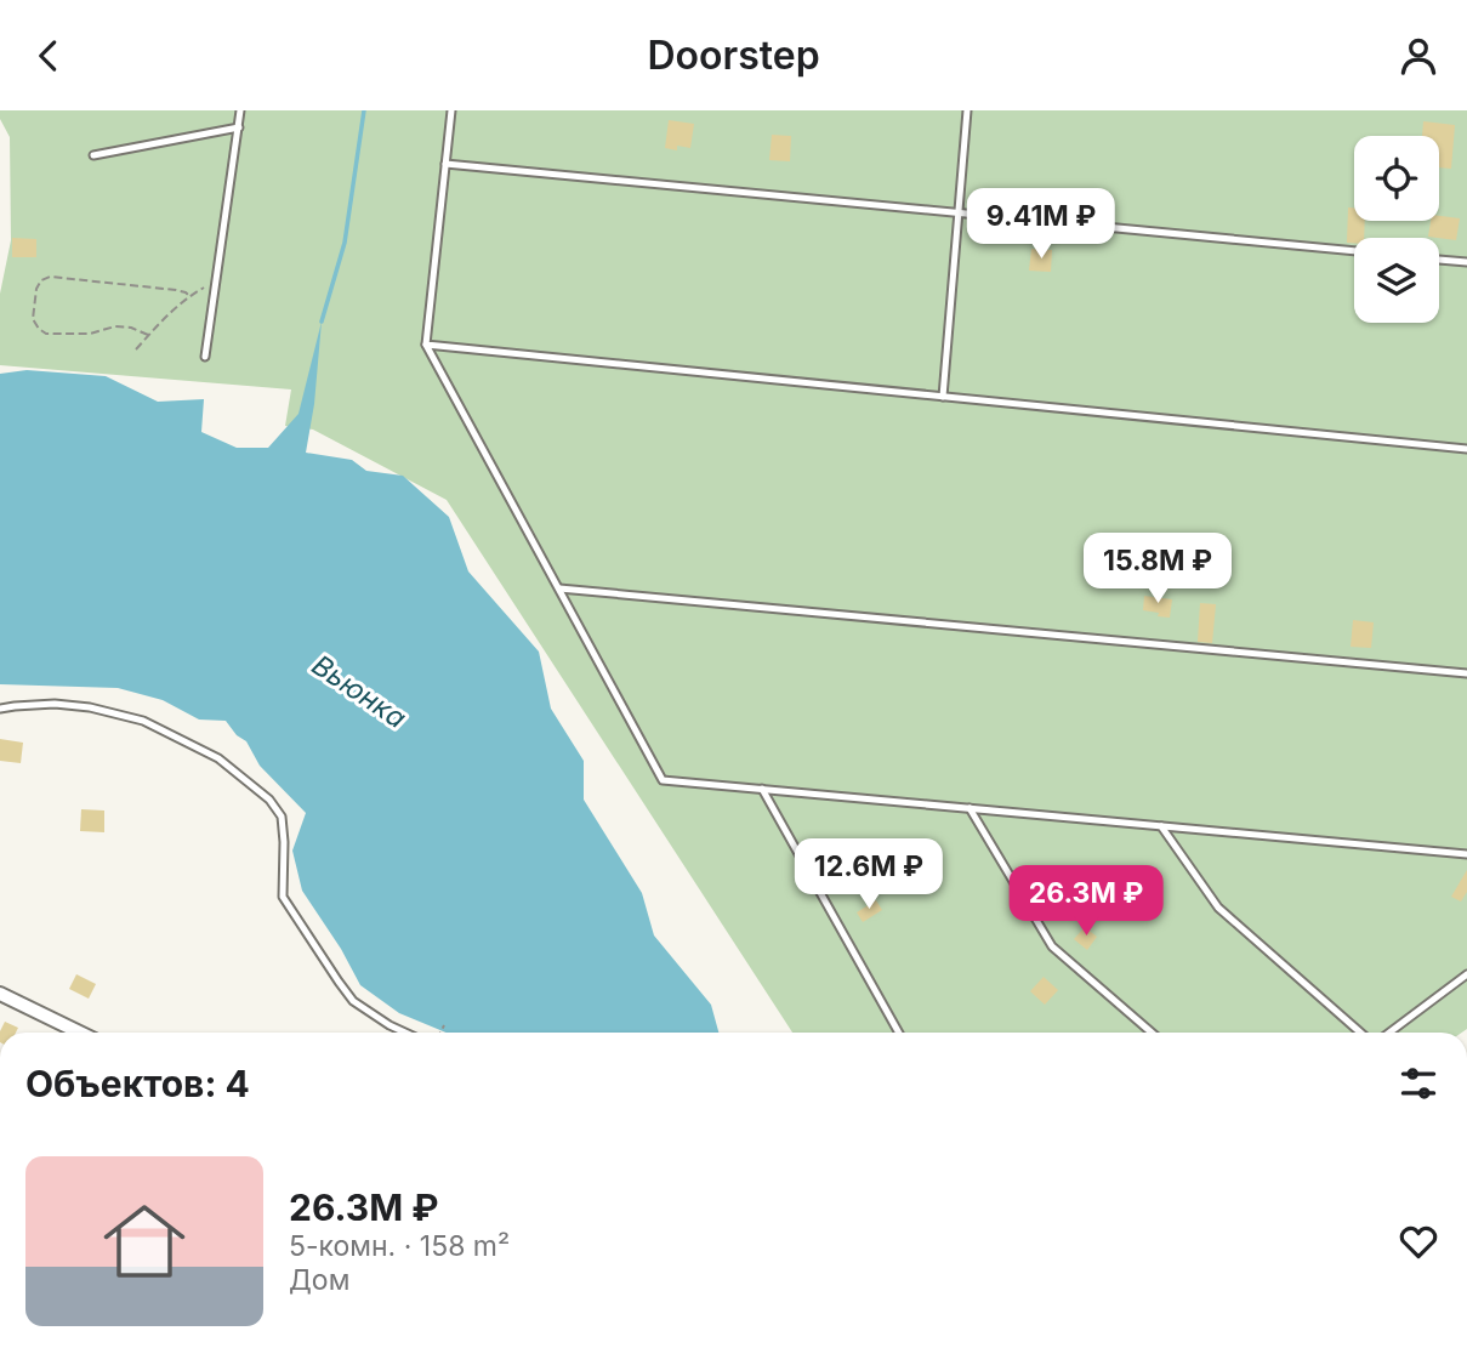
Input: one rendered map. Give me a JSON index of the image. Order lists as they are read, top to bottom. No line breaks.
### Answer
{"water":["Вьюнка"],"page":{"header":"Doorstep","price":["9.41M ₽","15.8M ₽","12.6M ₽","26.3M ₽"],"heading":"Объектов: 4","list":[{"name":"26.3M ₽","note":"5-комн. · 158 m² · Дом"}]}}
